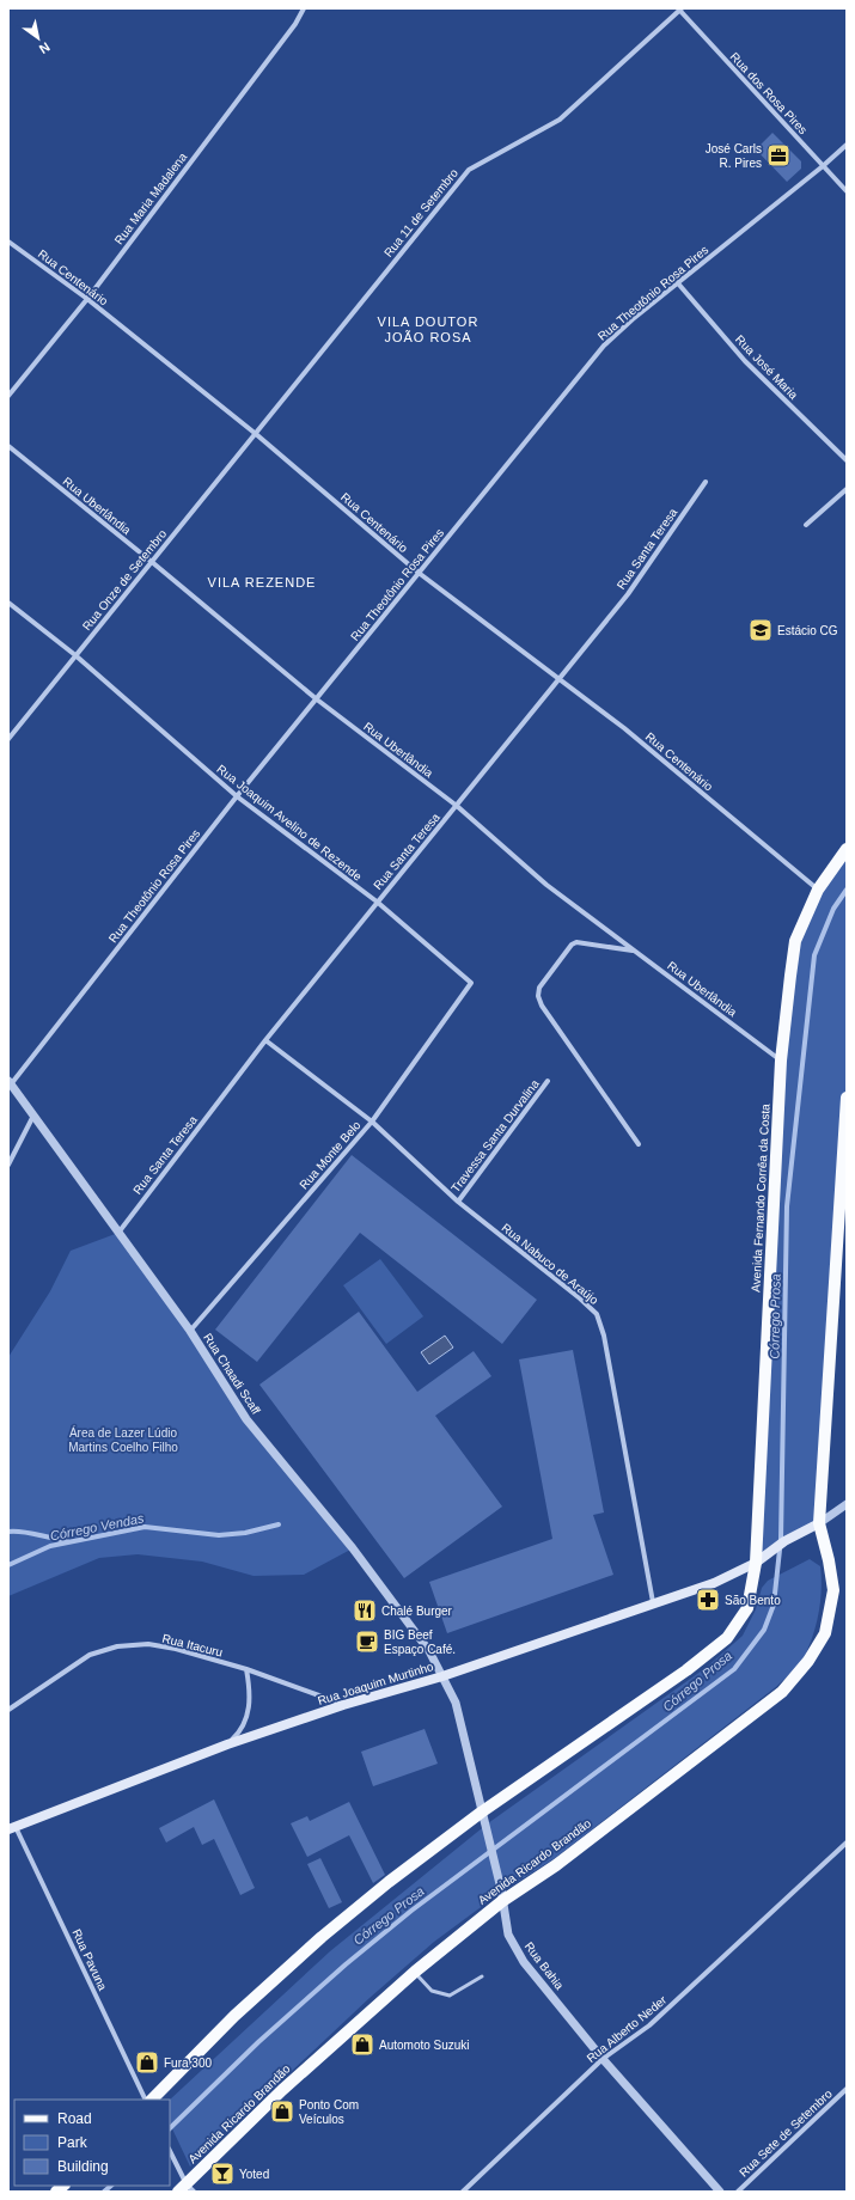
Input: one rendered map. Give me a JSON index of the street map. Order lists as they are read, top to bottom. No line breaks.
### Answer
{"streets":{"main road":["Avenida Fernando Corrêa da Costa","Rua Joaquim Murtinho","Avenida Ricardo Brandão"],"street":["Rua dos Rosa Pires","Rua Maria Madalena","Rua 11 de Setembro","Rua Centenário","Rua Theotônio Rosa Pires","Rua José Maria","Rua Uberlândia","Rua Santa Teresa","Rua Onze de Setembro","Rua Joaquim Avelino de Rezende","Travessa Santa Durvalina","Rua Monte Belo","Rua Nabuco de Araújo","Rua Chaadi Scaff","Rua Itacuru","Rua Pavuna","Rua Bahia","Rua Alberto Neder","Rua Sete de Setembro"]},"crossings":[["Rua dos Rosa Pires","Rua 11 de Setembro"],["Rua dos Rosa Pires","Rua Theotônio Rosa Pires"],["Rua Maria Madalena","Rua Centenário"],["Rua 11 de Setembro","Rua Centenário"],["Rua 11 de Setembro","Rua Onze de Setembro"],["Rua Centenário","Rua Theotônio Rosa Pires"],["Rua Centenário","Rua Santa Teresa"],["Rua Centenário","Rua Onze de Setembro"],["Rua Centenário","Avenida Fernando Corrêa da Costa"],["Rua Theotônio Rosa Pires","Rua José Maria"],["Rua Theotônio Rosa Pires","Rua Uberlândia"],["Rua Theotônio Rosa Pires","Rua Joaquim Avelino de Rezende"],["Rua Theotônio Rosa Pires","Rua Chaadi Scaff"],["Rua Uberlândia","Rua Santa Teresa"],["Rua Uberlândia","Rua Onze de Setembro"],["Rua Uberlândia","Avenida Fernando Corrêa da Costa"],["Rua Santa Teresa","Rua Joaquim Avelino de Rezende"],["Rua Santa Teresa","Rua Nabuco de Araújo"],["Rua Santa Teresa","Rua Chaadi Scaff"],["Rua Onze de Setembro","Rua Joaquim Avelino de Rezende"],["Rua Joaquim Avelino de Rezende","Rua Monte Belo"],["Travessa Santa Durvalina","Rua Nabuco de Araújo"],["Rua Monte Belo","Rua Nabuco de Araújo"],["Rua Monte Belo","Rua Chaadi Scaff"],["Avenida Fernando Corrêa da Costa","Rua Joaquim Murtinho"],["Rua Nabuco de Araújo","Rua Joaquim Murtinho"],["Rua Chaadi Scaff","Rua Joaquim Murtinho"],["Rua Chaadi Scaff","Rua Bahia"],["Rua Itacuru","Rua Joaquim Murtinho"],["Rua Joaquim Murtinho","Avenida Ricardo Brandão"],["Rua Joaquim Murtinho","Rua Pavuna"],["Rua Joaquim Murtinho","Rua Bahia"],["Avenida Ricardo Brandão","Rua Bahia"],["Rua Bahia","Rua Alberto Neder"]],"districts":["VILA DOUTOR JOÃO ROSA","VILA REZENDE"],"water":["Córrego Prosa","Córrego Vendas"],"parks":["Área de Lazer Lúdio Martins Coelho Filho"],"places":{"office":["José Carls R. Pires"],"school or university":["Estácio CG"],"pharmacy":["São Bento"],"restaurant":["Chalé Burger"],"cafe":["BIG Beef Espaço Café."],"shop":["Automoto Suzuki","Fura 300","Ponto Com Veículos"],"bar":["Yoted"]},"legend":["Road","Park","Building"],"north":"bottom right"}
